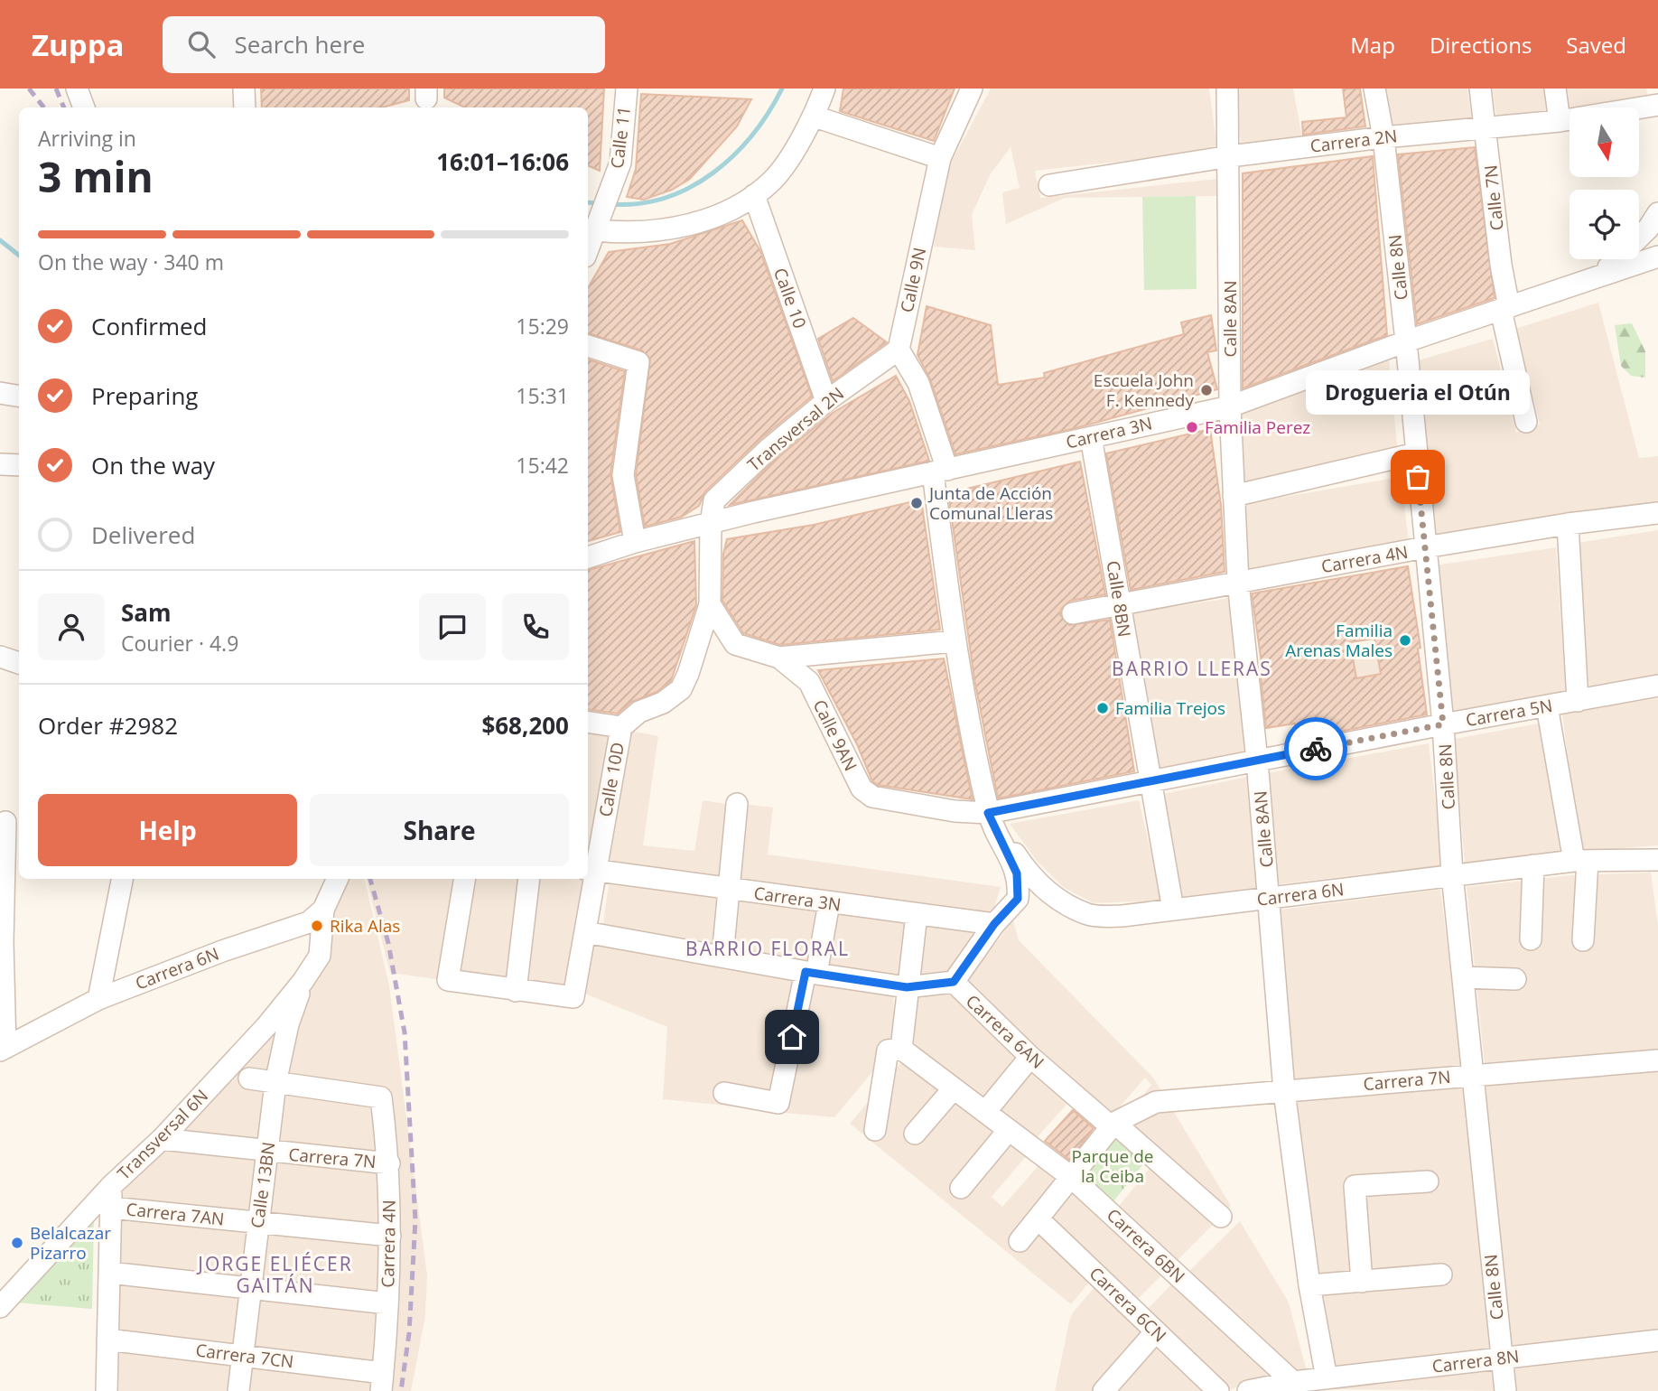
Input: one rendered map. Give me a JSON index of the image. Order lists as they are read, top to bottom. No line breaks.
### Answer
{"streets":{"street":["Calle 11","Carrera 2N","Calle 7N","Calle 8N","Calle 9N","Calle 10","Calle 8AN","Transversal 2N","Carrera 3N","Carrera 4N","Calle 8BN","Carrera 5N","Calle 9AN","Calle 10D","Carrera 6N","Carrera 6AN","Carrera 7N","Transversal 6N","Calle 13BN","Carrera 7AN","Carrera 6BN","Carrera 6CN","Carrera 7CN","Carrera 8N"]},"crossings":[["Carrera 2N","Calle 7N"],["Carrera 2N","Calle 8N"],["Carrera 2N","Calle 8AN"],["Calle 7N","Carrera 3N"],["Calle 8N","Carrera 3N"],["Calle 8N","Carrera 4N"],["Calle 8N","Carrera 5N"],["Calle 8N","Carrera 6N"],["Calle 8N","Carrera 7N"],["Calle 8N","Carrera 8N"],["Calle 9N","Transversal 2N"],["Calle 10","Transversal 2N"],["Calle 8AN","Carrera 3N"],["Calle 8AN","Carrera 4N"],["Calle 8AN","Carrera 5N"],["Calle 8AN","Carrera 6N"],["Calle 8AN","Carrera 7N"],["Calle 8AN","Carrera 8N"],["Transversal 2N","Carrera 3N"],["Transversal 2N","Calle 10D"],["Carrera 3N","Calle 8BN"],["Carrera 3N","Calle 10D"],["Carrera 4N","Calle 8BN"],["Carrera 4N","Carrera 7N"],["Carrera 4N","Calle 13BN"],["Carrera 4N","Carrera 7AN"],["Carrera 4N","Carrera 7CN"],["Calle 8BN","Carrera 5N"],["Calle 8BN","Carrera 6N"],["Carrera 5N","Calle 9AN"],["Carrera 5N","Carrera 6N"],["Calle 9AN","Calle 10D"],["Calle 9AN","Carrera 6N"],["Calle 10D","Carrera 6AN"],["Carrera 6N","Transversal 6N"],["Carrera 6AN","Carrera 7N"],["Carrera 7N","Transversal 6N"],["Carrera 7N","Calle 13BN"],["Transversal 6N","Calle 13BN"],["Calle 13BN","Carrera 7AN"],["Calle 13BN","Carrera 7CN"],["Carrera 6BN","Carrera 8N"]],"districts":["BARRIO LLERAS","BARRIO FLORAL","JORGE ELIÉCER GAITÁN"],"parks":["Parque de la Ceiba"],"places":["Escuela John F. Kennedy","Familia Perez","Drogueria el Otún","Junta de Acción Comunal Lleras","Familia Arenas Males","Familia Trejos","Rika Alas","Belalcazar Pizarro"],"north":"bottom","page":{"header":"Zuppa","search":"Search here","nav":["Map","Directions","Saved"],"heading":["3 min","Arriving in","16:01–16:06"],"panel":["Sam","Courier · 4.9","Order #2982","$68,200"],"bar":"On the way · 340 m","list":[["Confirmed","15:29"],["Preparing","15:31"],["On the way","15:42"],"Delivered"],"bubble":"Drogueria el Otún","buttons":["Help","Share"]}}
